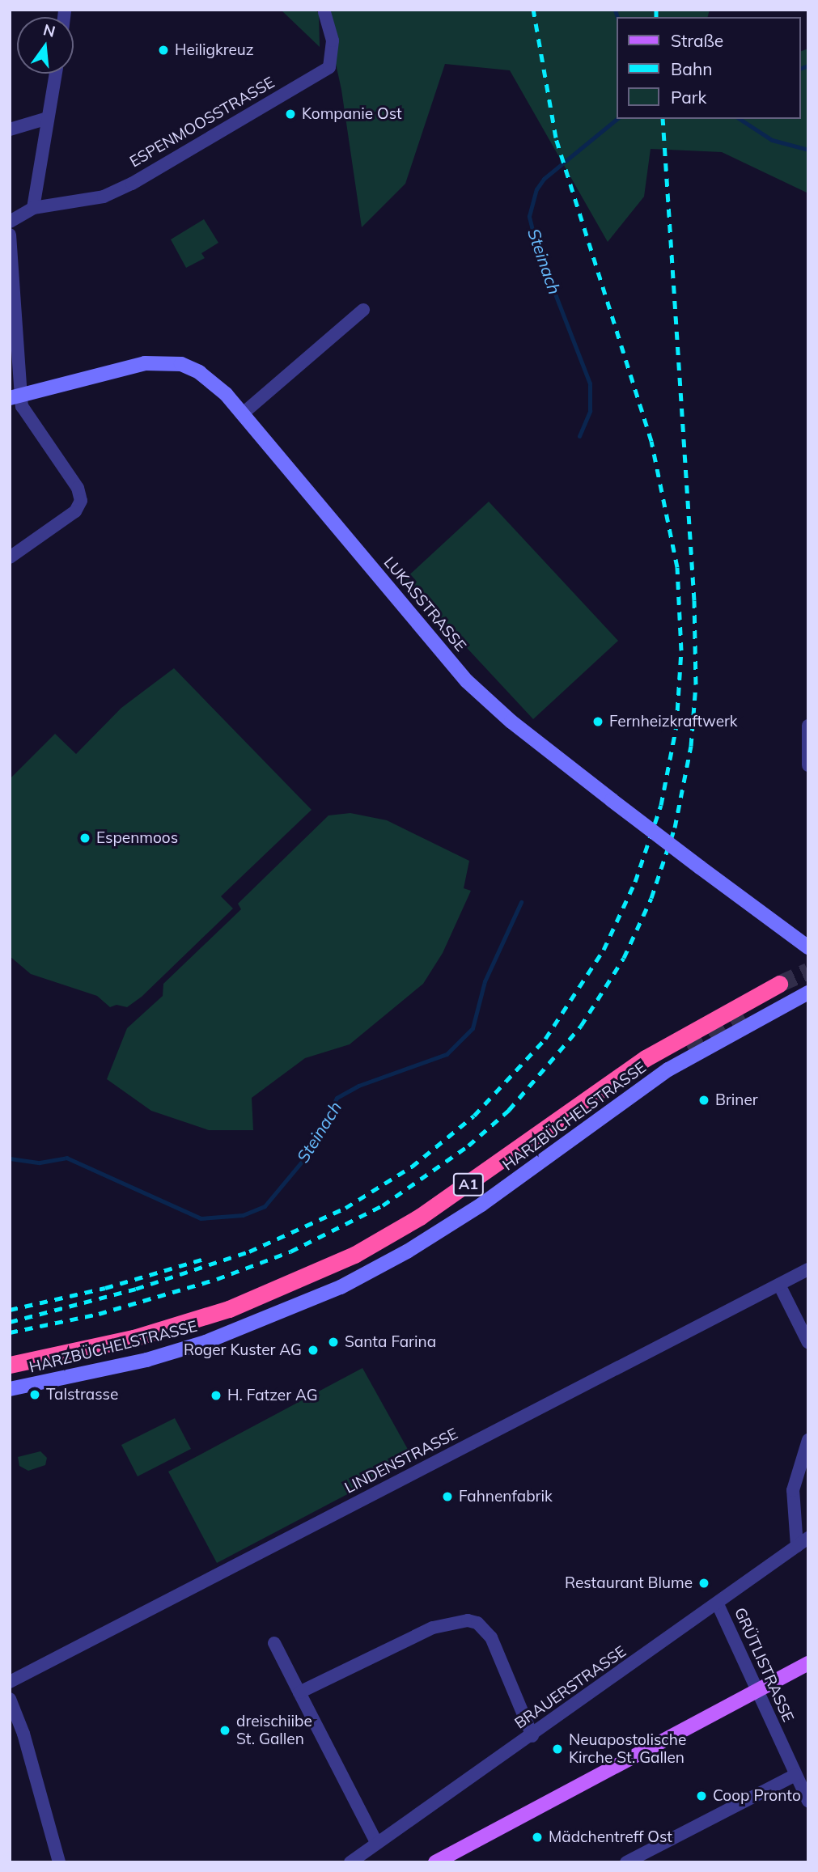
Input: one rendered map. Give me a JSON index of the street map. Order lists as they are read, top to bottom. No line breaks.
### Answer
{"streets":{"highway":["A1"],"main road":["LUKASSTRASSE","HARZBÜCHELSTRASSE"],"street":["ESPENMOOSSTRASSE","LINDENSTRASSE","GRÜTLISTRASSE","BRAUERSTRASSE"]},"crossings":[["GRÜTLISTRASSE","BRAUERSTRASSE"]],"water":["Steinach"],"places":["Heiligkreuz","Kompanie Ost","Fernheizkraftwerk","Espenmoos","Briner","Santa Farina","Roger Kuster AG","Talstrasse","H. Fatzer AG","Fahnenfabrik","Restaurant Blume","dreischiibe St. Gallen","Neuapostolische Kirche St. Gallen","Coop Pronto","Mädchentreff Ost"],"legend":["Straße","Bahn","Park"],"north":"top"}
